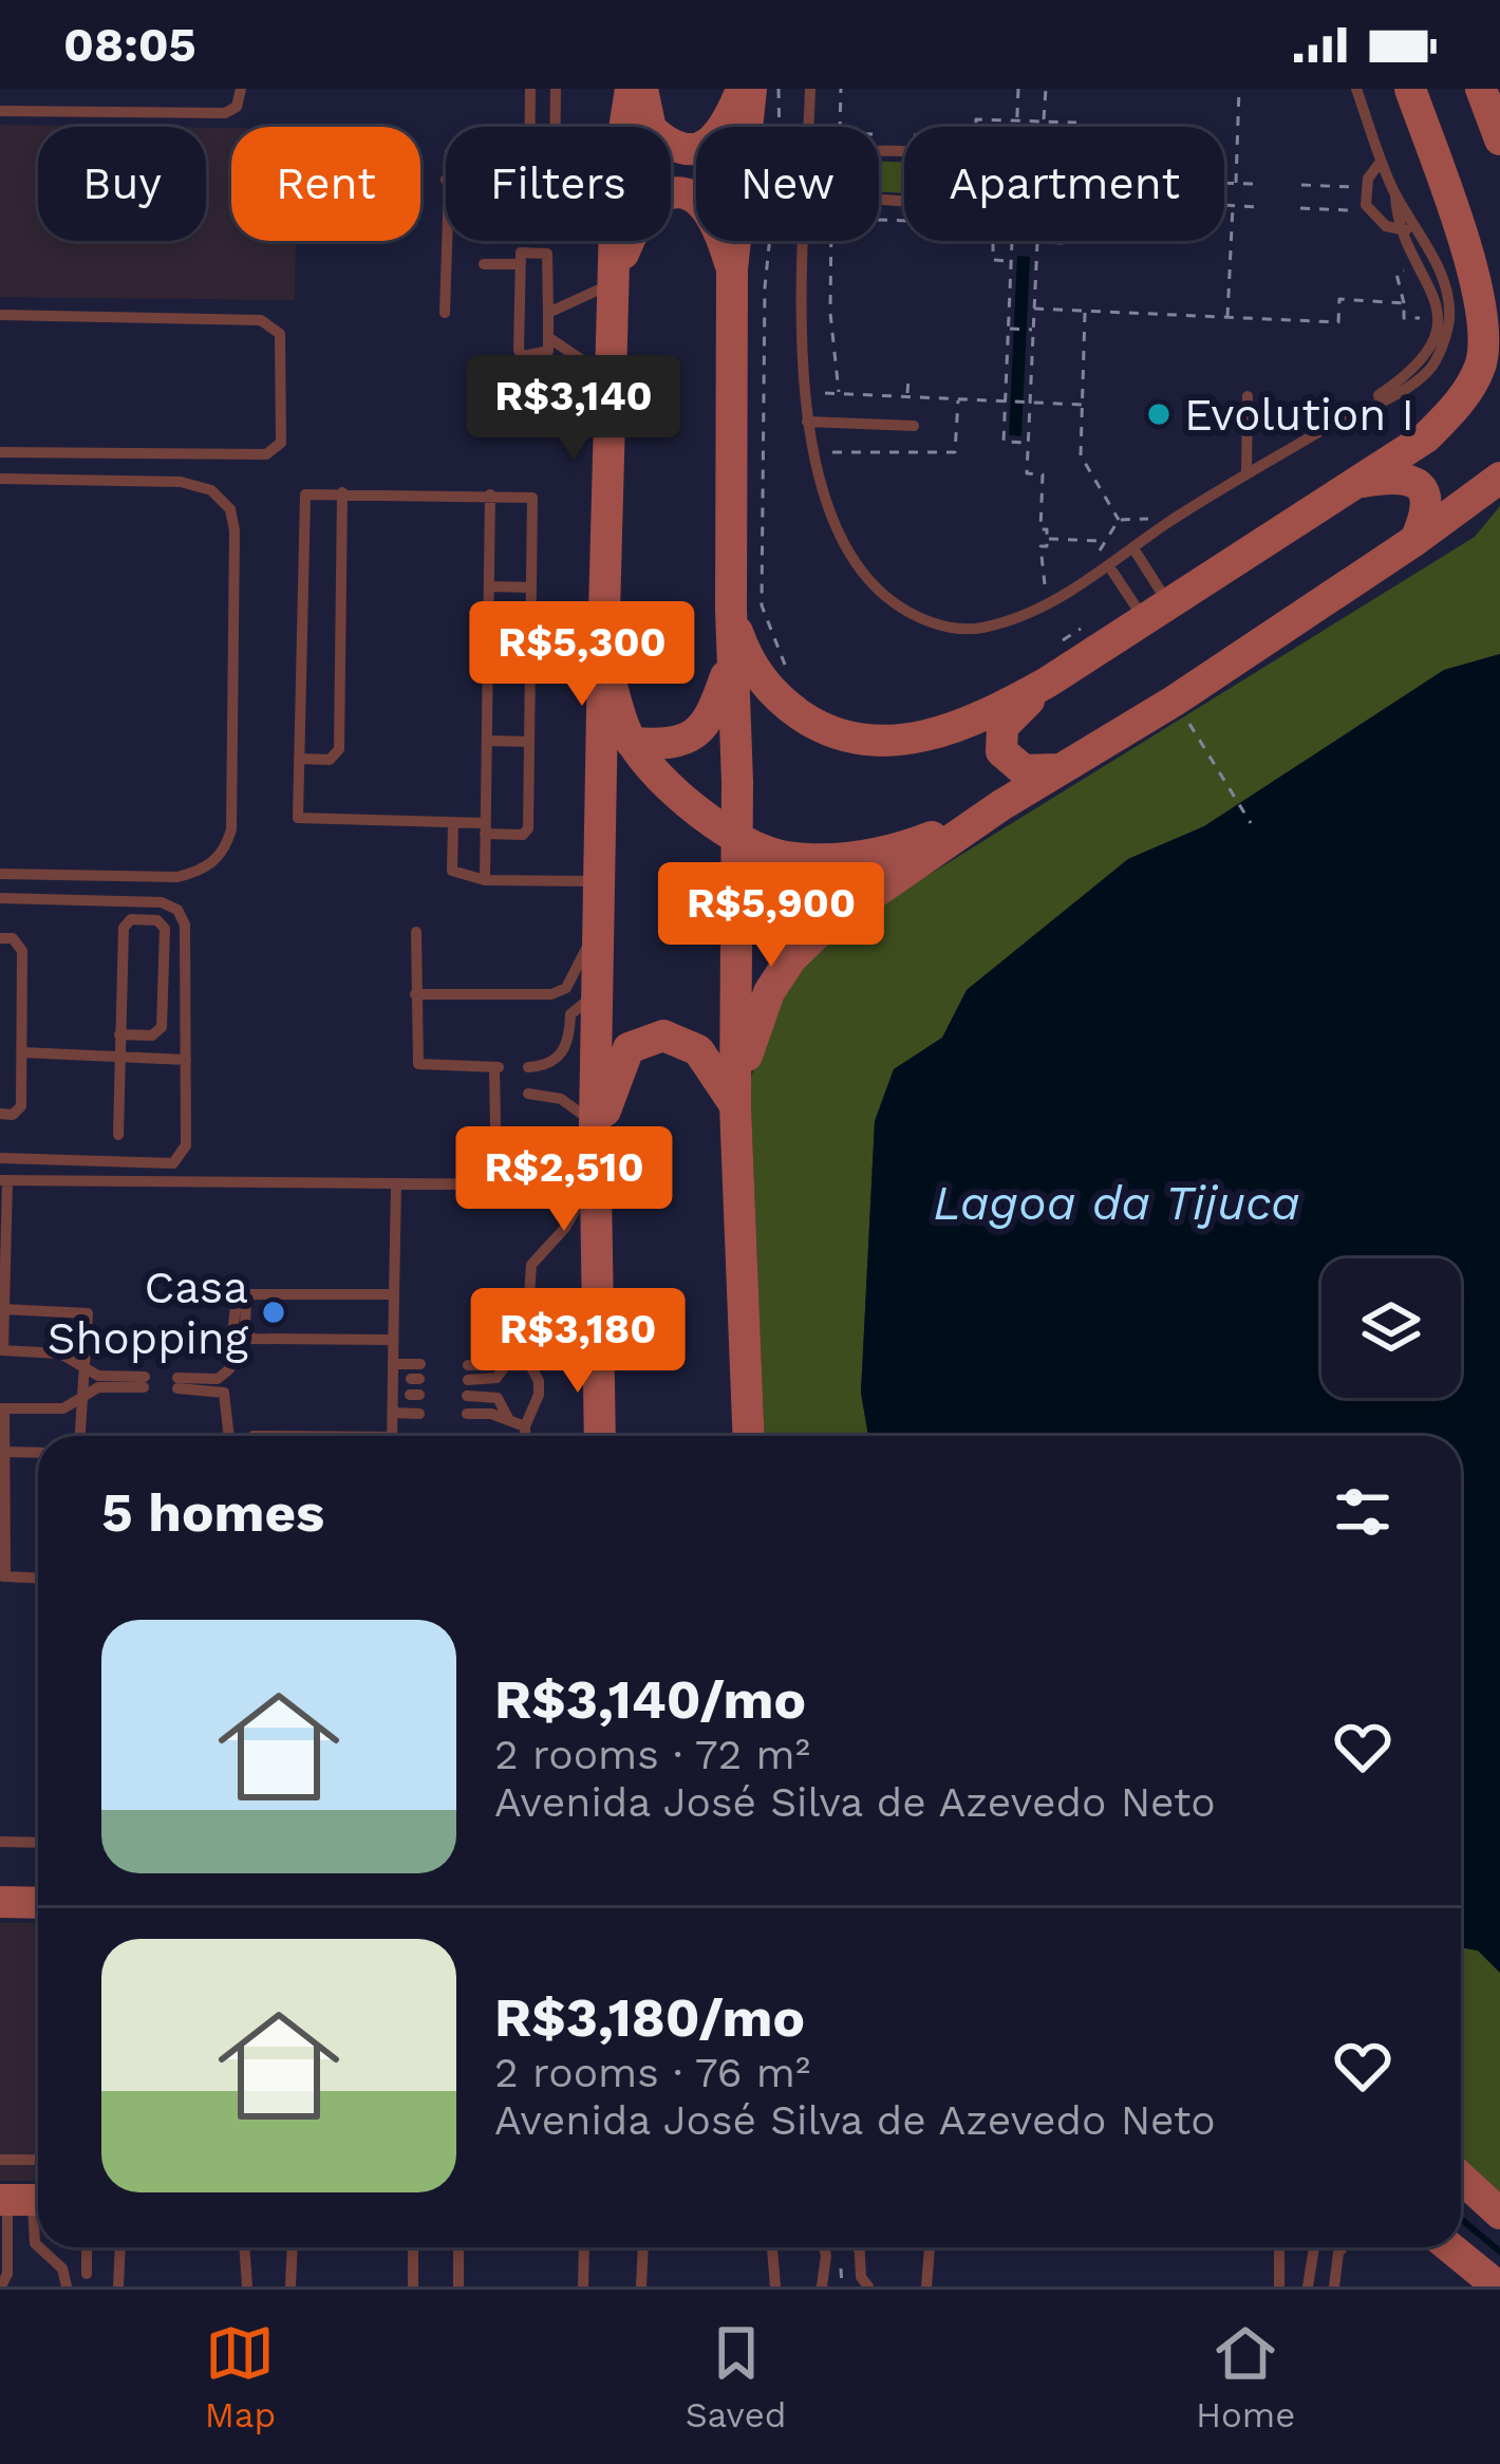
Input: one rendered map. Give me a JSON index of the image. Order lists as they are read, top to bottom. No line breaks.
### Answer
{"water":["Lagoa da Tijuca"],"places":["Evolution I","Casa Shopping"],"page":{"status":"08:05","chip":["Buy","Rent","Filters","New","Apartment"],"price":["R$3,140","R$5,300","R$5,900","R$2,510","R$3,180"],"heading":"5 homes","list":[{"name":"R$3,140/mo","note":"2 rooms · 72 m² · Avenida José Silva de Azevedo Neto"},{"name":"R$3,180/mo","note":"2 rooms · 76 m² · Avenida José Silva de Azevedo Neto"}],"tabs":["Map","Saved","Home"]}}
